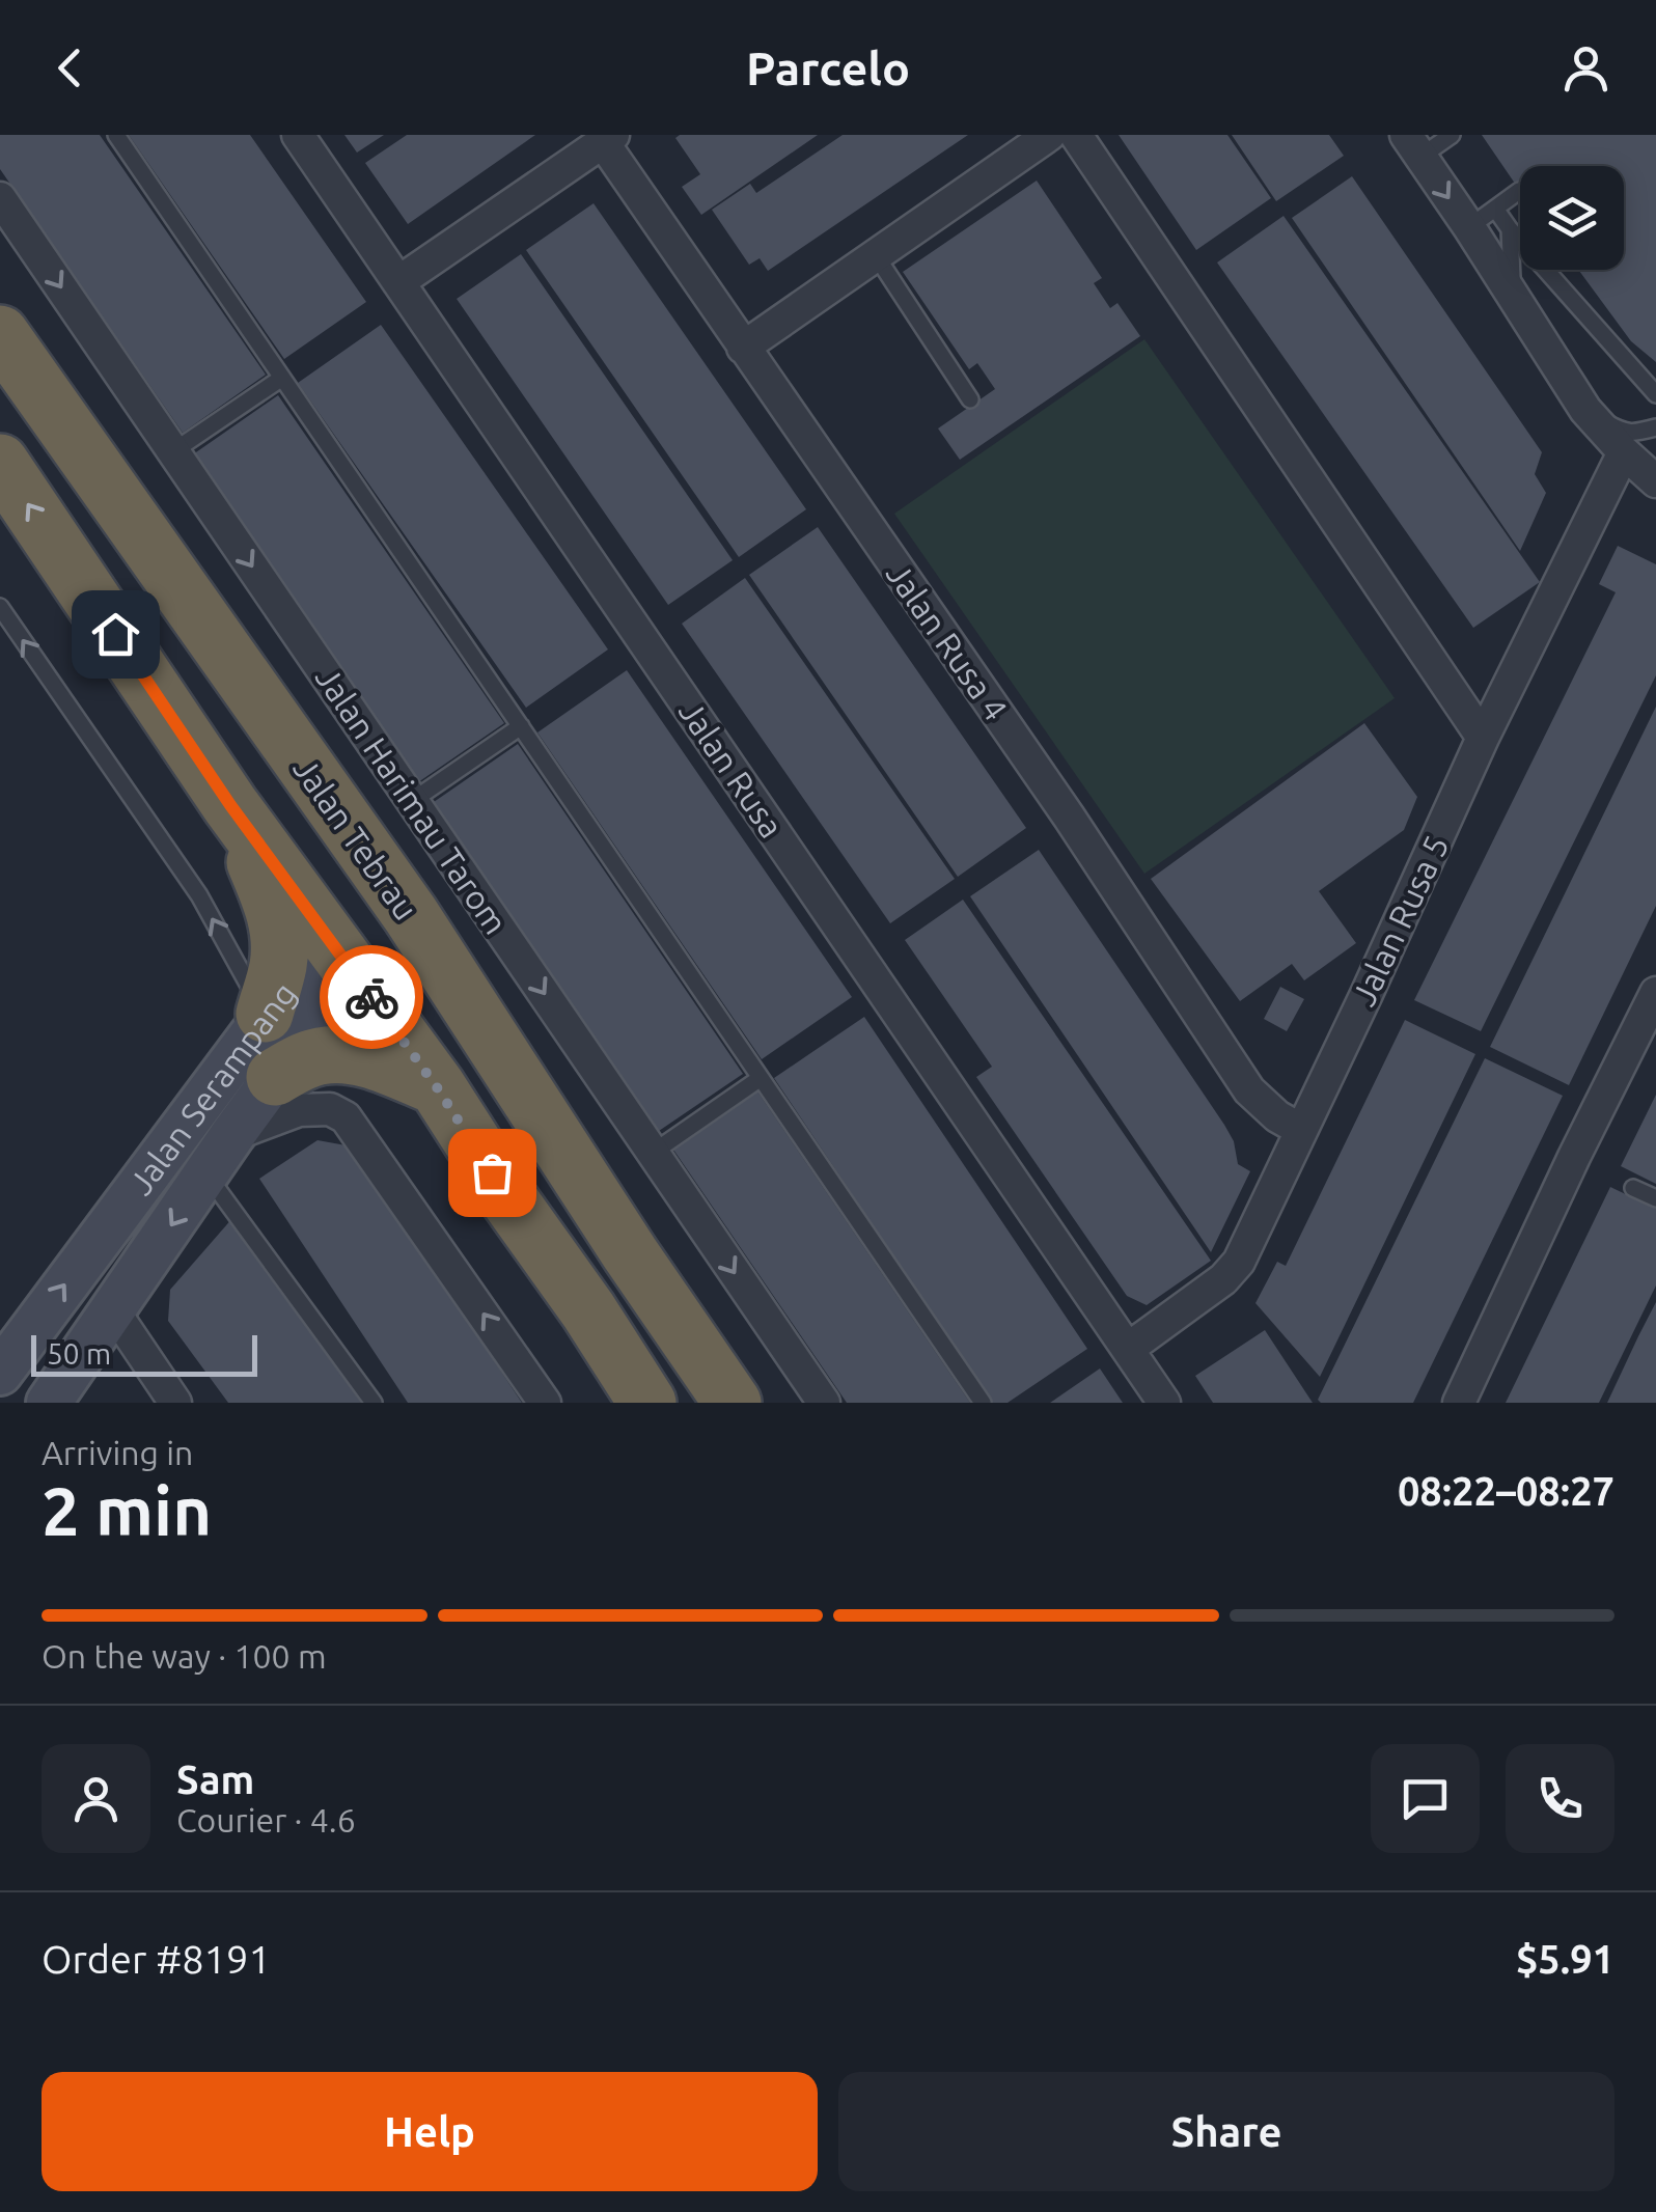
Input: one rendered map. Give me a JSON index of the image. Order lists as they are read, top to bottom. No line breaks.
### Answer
{"streets":{"highway":["Jalan Tebrau"],"main road":["Jalan Serampang"],"street":["Jalan Rusa 4","Jalan Rusa","Jalan Harimau Tarom","Jalan Rusa 5"]},"crossings":[["Jalan Rusa 4","Jalan Rusa 5"],["Jalan Rusa","Jalan Rusa 5"]],"one_way":["Jalan Harimau Tarom"],"scale_bar":"50 m","page":{"header":"Parcelo","scale":"50 m","heading":["2 min","Arriving in","08:22–08:27"],"panel":["Sam","Courier · 4.6","Order #8191","$5.91"],"bar":"On the way · 100 m","buttons":["Help","Share"]}}
